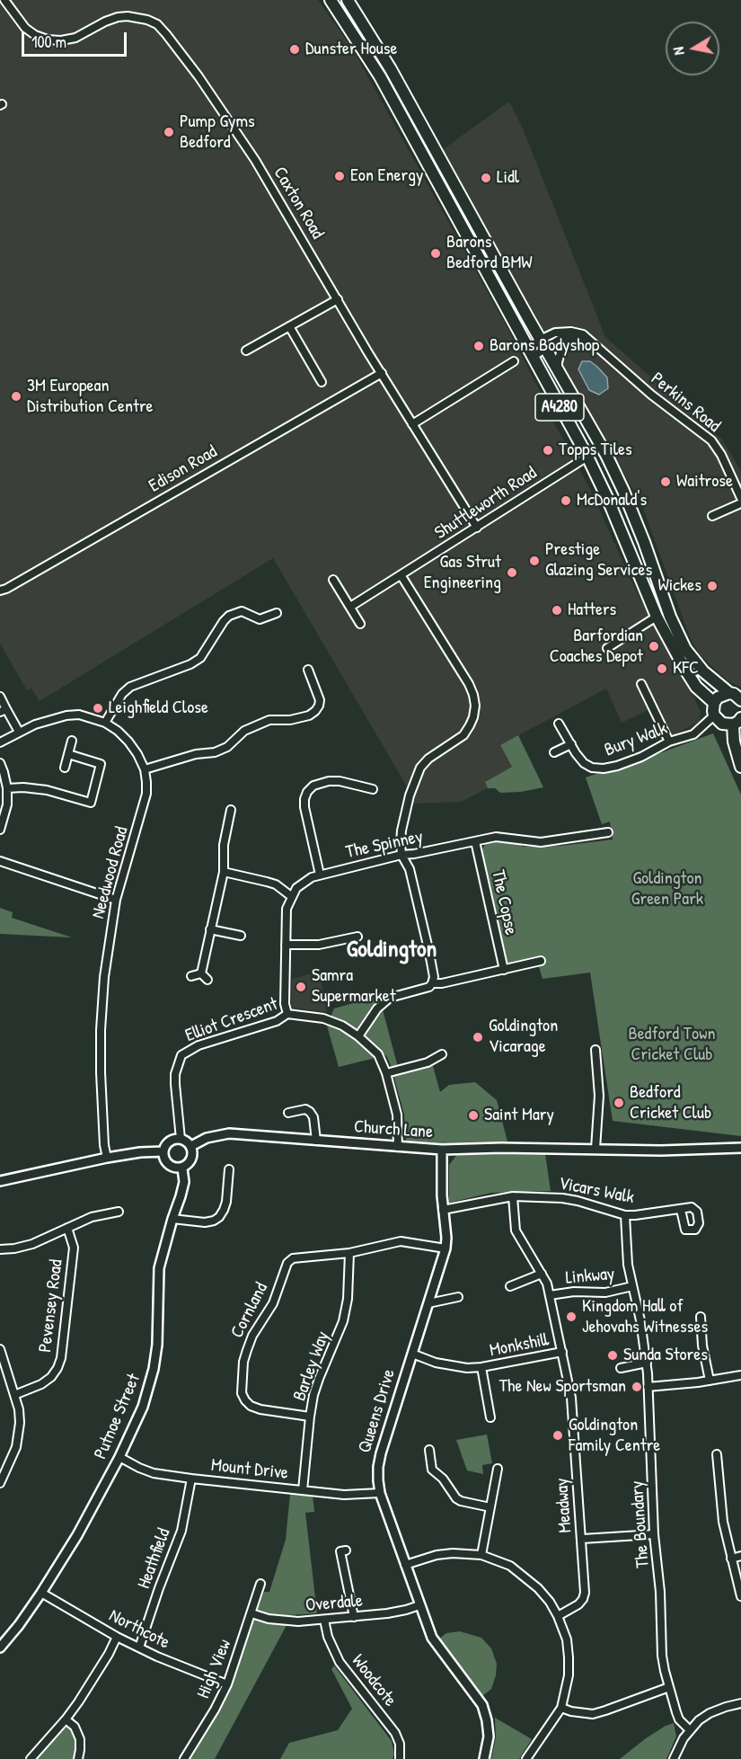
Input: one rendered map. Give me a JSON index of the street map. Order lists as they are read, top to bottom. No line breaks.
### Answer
{"streets":{"main road":["A4280"],"street":["Caxton Road","Perkins Road","Edison Road","Shuttleworth Road","Bury Walk","The Spinney","Needwood Road","The Copse","Elliot Crescent","Church Lane","Vicars Walk","Linkway","Pevensey Road","Cornland","Monkshill","Barley Way","Queens Drive","Putnoe Street","Mount Drive","Meadway","The Boundary","Heathfield","Overdale","Northcote","High View","Woodcote"]},"crossings":[["Caxton Road","Edison Road"],["Caxton Road","Shuttleworth Road"],["Perkins Road","A4280"],["A4280","Shuttleworth Road"],["The Spinney","The Copse"],["Elliot Crescent","Church Lane"],["Elliot Crescent","Putnoe Street"],["Church Lane","Queens Drive"],["Church Lane","Putnoe Street"],["Vicars Walk","Queens Drive"],["Vicars Walk","Meadway"],["Vicars Walk","The Boundary"],["Linkway","Meadway"],["Linkway","The Boundary"],["Cornland","Barley Way"],["Cornland","Queens Drive"],["Monkshill","Queens Drive"],["Monkshill","Meadway"],["Barley Way","Mount Drive"],["Queens Drive","Mount Drive"],["Queens Drive","Overdale"],["Putnoe Street","Mount Drive"],["Putnoe Street","Northcote"],["Mount Drive","Heathfield"],["Heathfield","Northcote"],["Overdale","High View"],["Overdale","Woodcote"],["Northcote","High View"]],"districts":["Goldington"],"parks":["Goldington Green Park","Bedford Town Cricket Club"],"places":["Dunster House","Pump Gyms Bedford","Eon Energy","Lidl","Barons Bedford BMW","Barons Bodyshop","3M European Distribution Centre","Topps Tiles","Waitrose","McDonald's","Prestige Glazing Services","Gas Strut Engineering","Wickes","Hatters","Barfordian Coaches Depot","KFC","Leighfield Close","Samra Supermarket","Goldington Vicarage","Bedford Cricket Club","Saint Mary","Kingdom Hall of Jehovahs Witnesses","Sunda Stores","The New Sportsman","Goldington Family Centre"],"scale_bar":"100 m","north":"left"}
